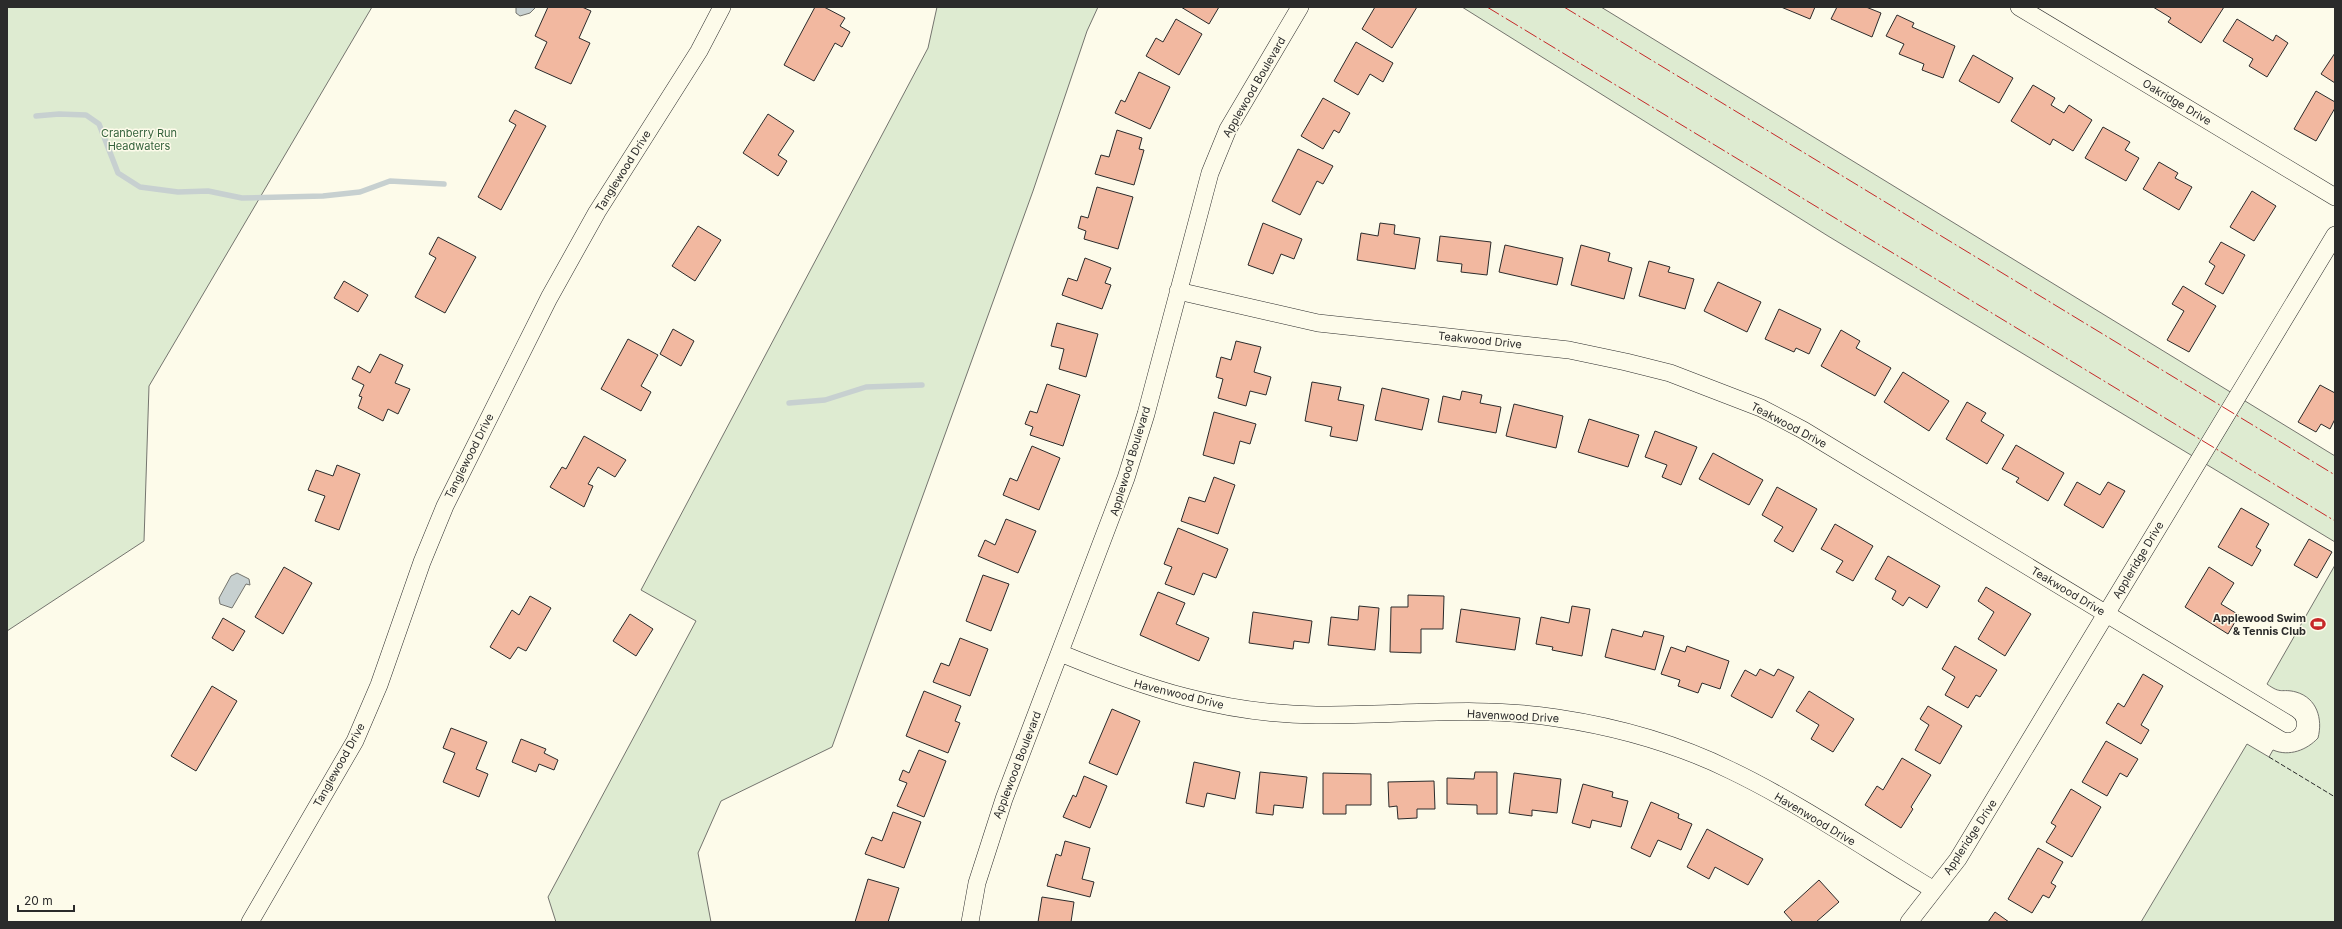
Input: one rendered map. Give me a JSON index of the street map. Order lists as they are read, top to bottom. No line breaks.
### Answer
{"streets":{"street":["Applewood Boulevard","Oakridge Drive","Tanglewood Drive","Teakwood Drive","Appleridge Drive","Havenwood Drive"]},"crossings":[["Applewood Boulevard","Teakwood Drive"],["Applewood Boulevard","Havenwood Drive"],["Teakwood Drive","Appleridge Drive"],["Appleridge Drive","Havenwood Drive"]],"parks":["Cranberry Run Headwaters"],"places":{"sports":["Applewood Swim & Tennis Club"]},"scale_bar":"20 m"}
